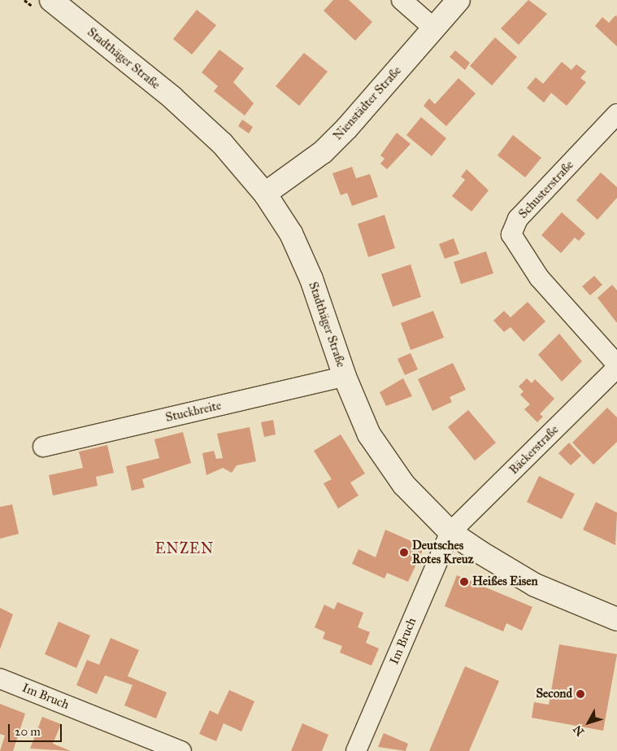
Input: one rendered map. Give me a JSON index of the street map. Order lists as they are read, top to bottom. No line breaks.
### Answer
{"streets":{"main road":["Stadthäger Straße","Nienstädter Straße"],"street":["Schusterstraße","Stuckbreite","Bäckerstraße","Im Bruch"]},"crossings":[["Stadthäger Straße","Nienstädter Straße"],["Stadthäger Straße","Stuckbreite"],["Stadthäger Straße","Bäckerstraße"],["Stadthäger Straße","Im Bruch"],["Bäckerstraße","Im Bruch"]],"districts":["ENZEN"],"places":["Deutsches Rotes Kreuz","Heißes Eisen","Second"],"scale_bar":"20 m","north":"bottom left"}
